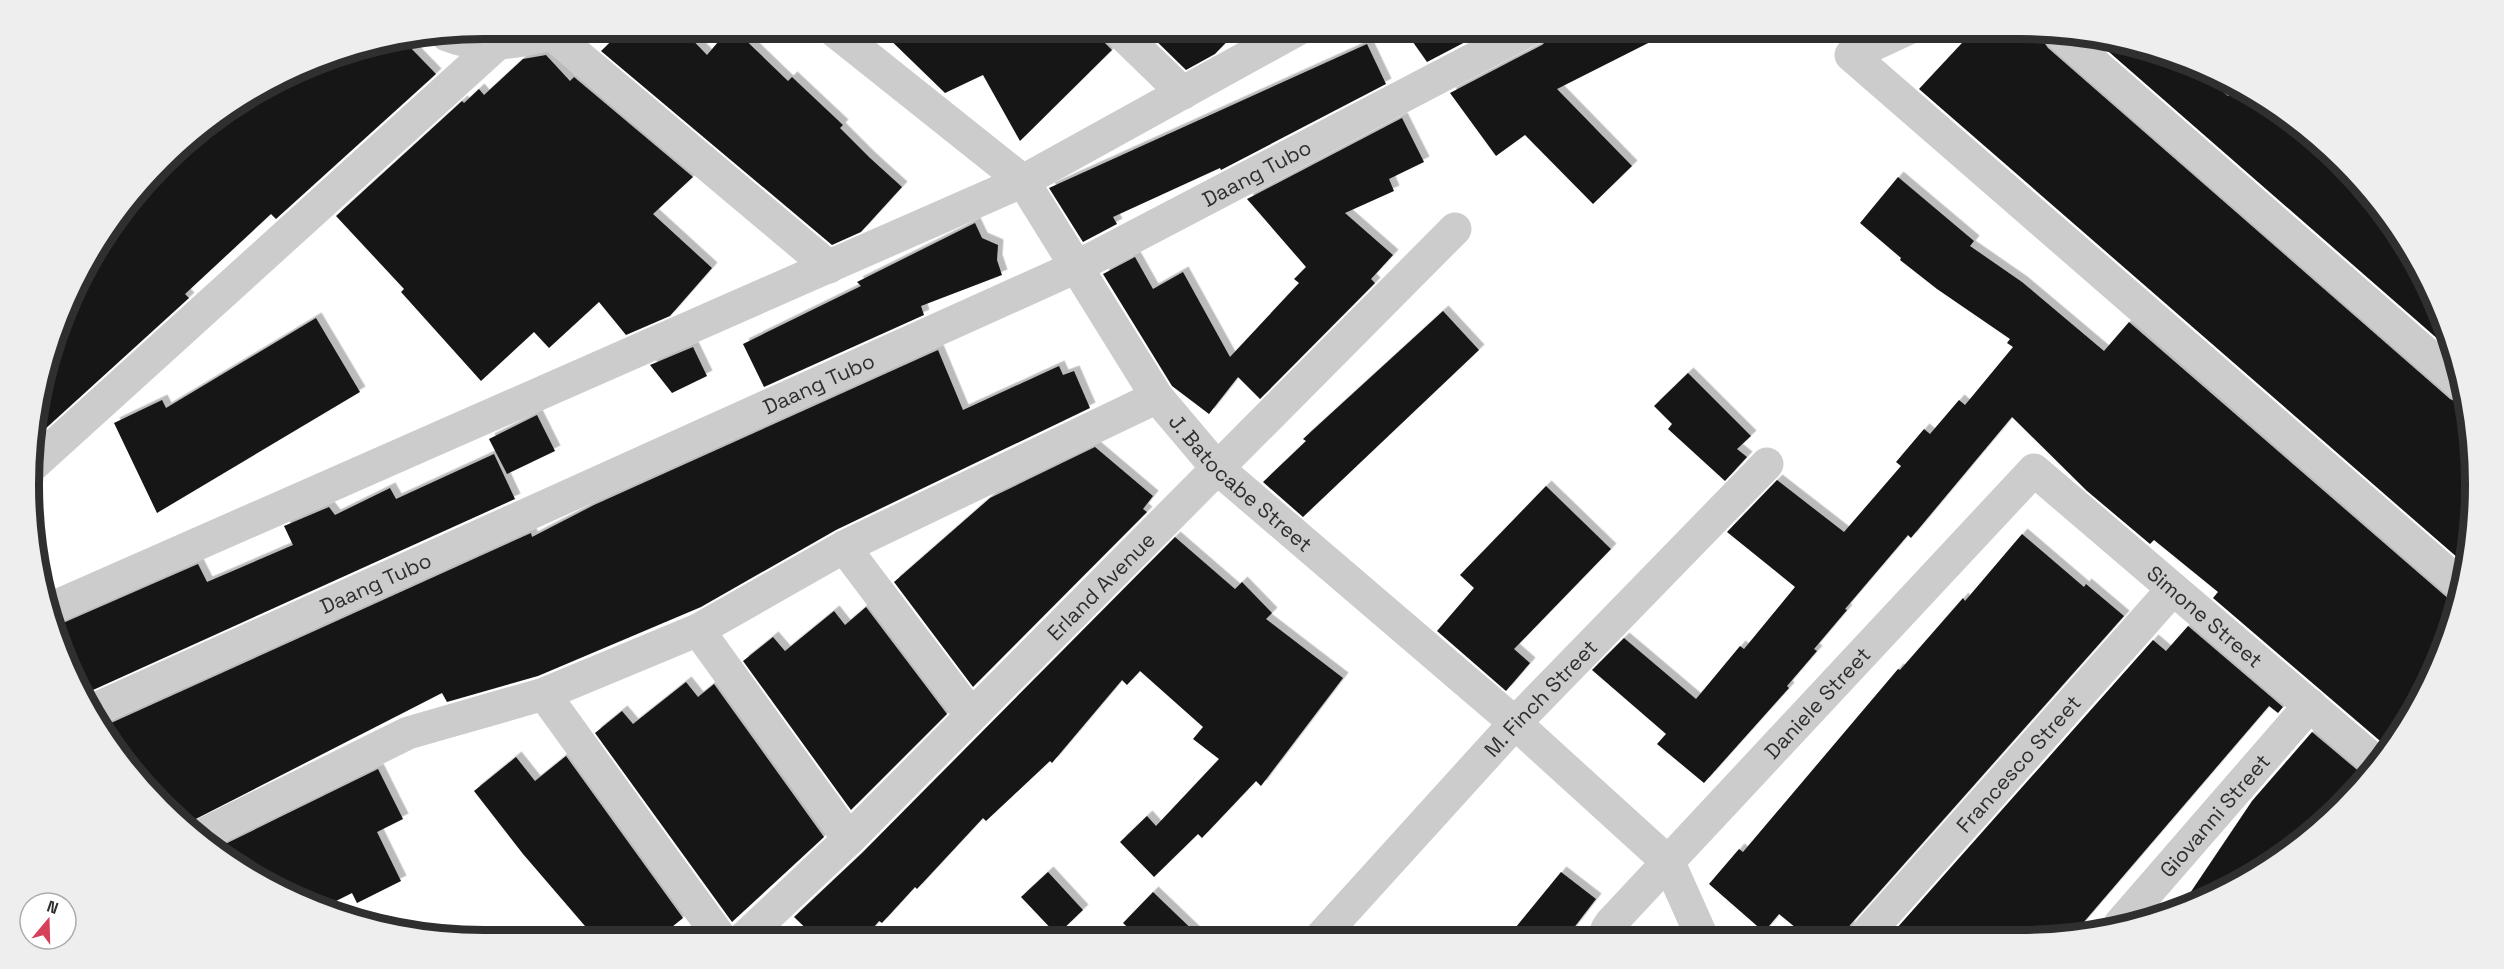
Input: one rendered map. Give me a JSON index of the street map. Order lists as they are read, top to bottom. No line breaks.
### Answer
{"streets":{"street":["Daang Tubo","J. Batocabe Street","Erland Avenue","Simone Street","M. Finch Street","Daniele Street","Francesco Street","Giovanni Street"]},"crossings":[["Daang Tubo","J. Batocabe Street"],["J. Batocabe Street","Erland Avenue"],["J. Batocabe Street","M. Finch Street"],["J. Batocabe Street","Daniele Street"],["Simone Street","Daniele Street"],["Simone Street","Francesco Street"],["Simone Street","Giovanni Street"]],"north":"top"}
